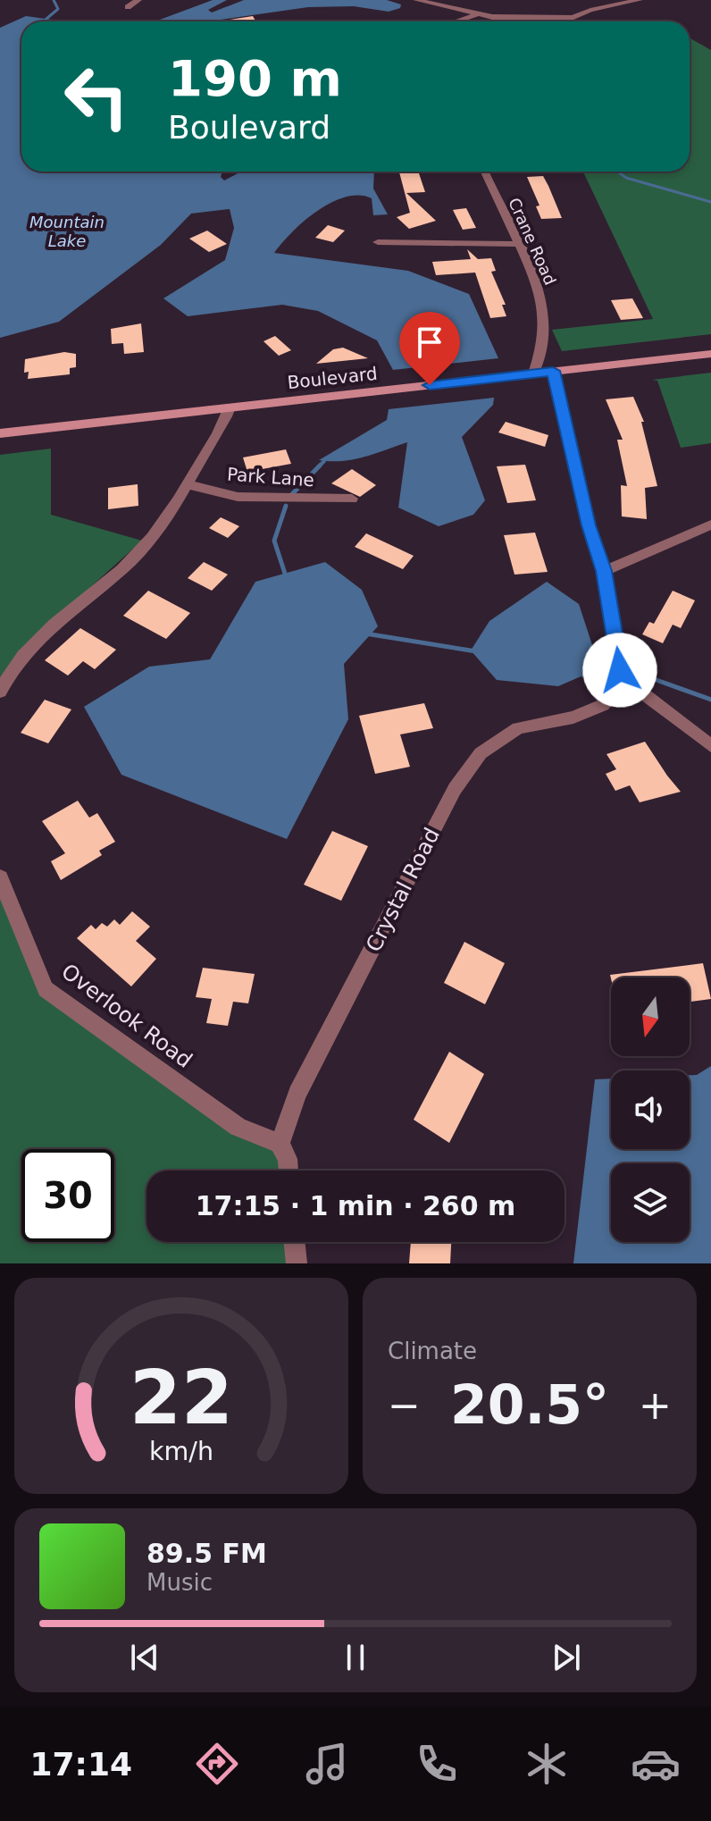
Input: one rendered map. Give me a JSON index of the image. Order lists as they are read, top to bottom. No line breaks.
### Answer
{"streets":{"main road":["Boulevard"],"street":["Crane Road","Park Lane","Crystal Road","Overlook Road"]},"crossings":[["Crane Road","Boulevard"],["Crystal Road","Overlook Road"]],"water":["Mountain Lake"],"north":"bottom","page":{"turn":["190 m","Boulevard"],"limit":"30","trip":"17:15 · 1 min · 260 m","tile":"Climate","heat":["−","20.5°","+"],"song":["89.5 FM","Music"],"tabs":"17:14","gauge":["22","km/h"]}}
